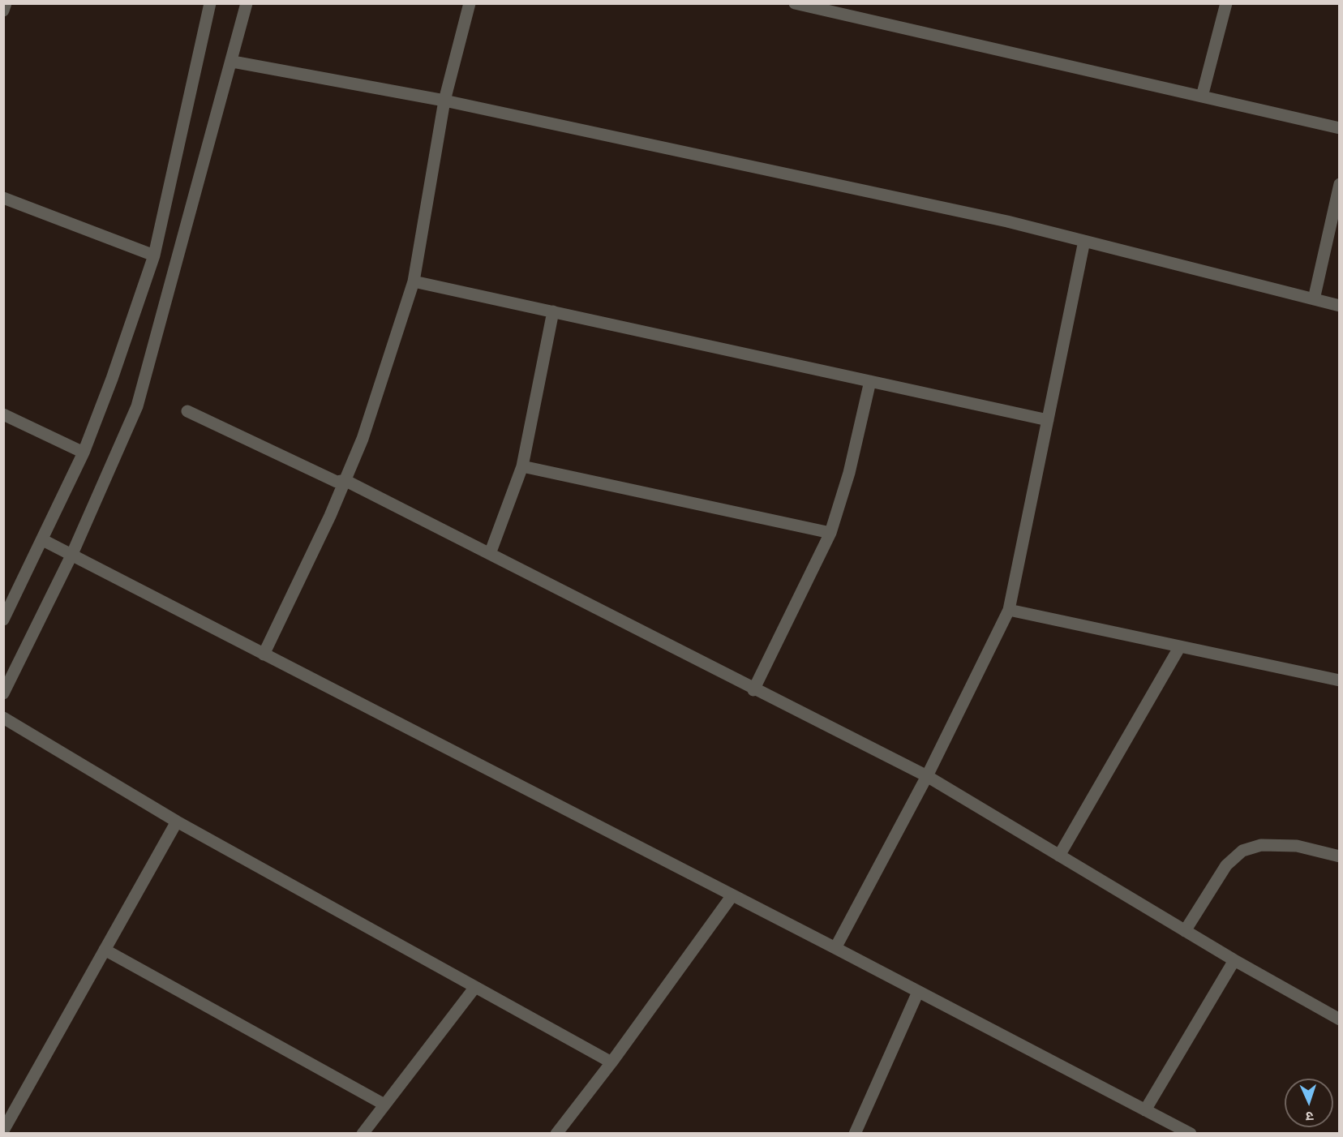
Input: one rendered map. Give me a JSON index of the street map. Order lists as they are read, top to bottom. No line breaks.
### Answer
{"north":"bottom"}
